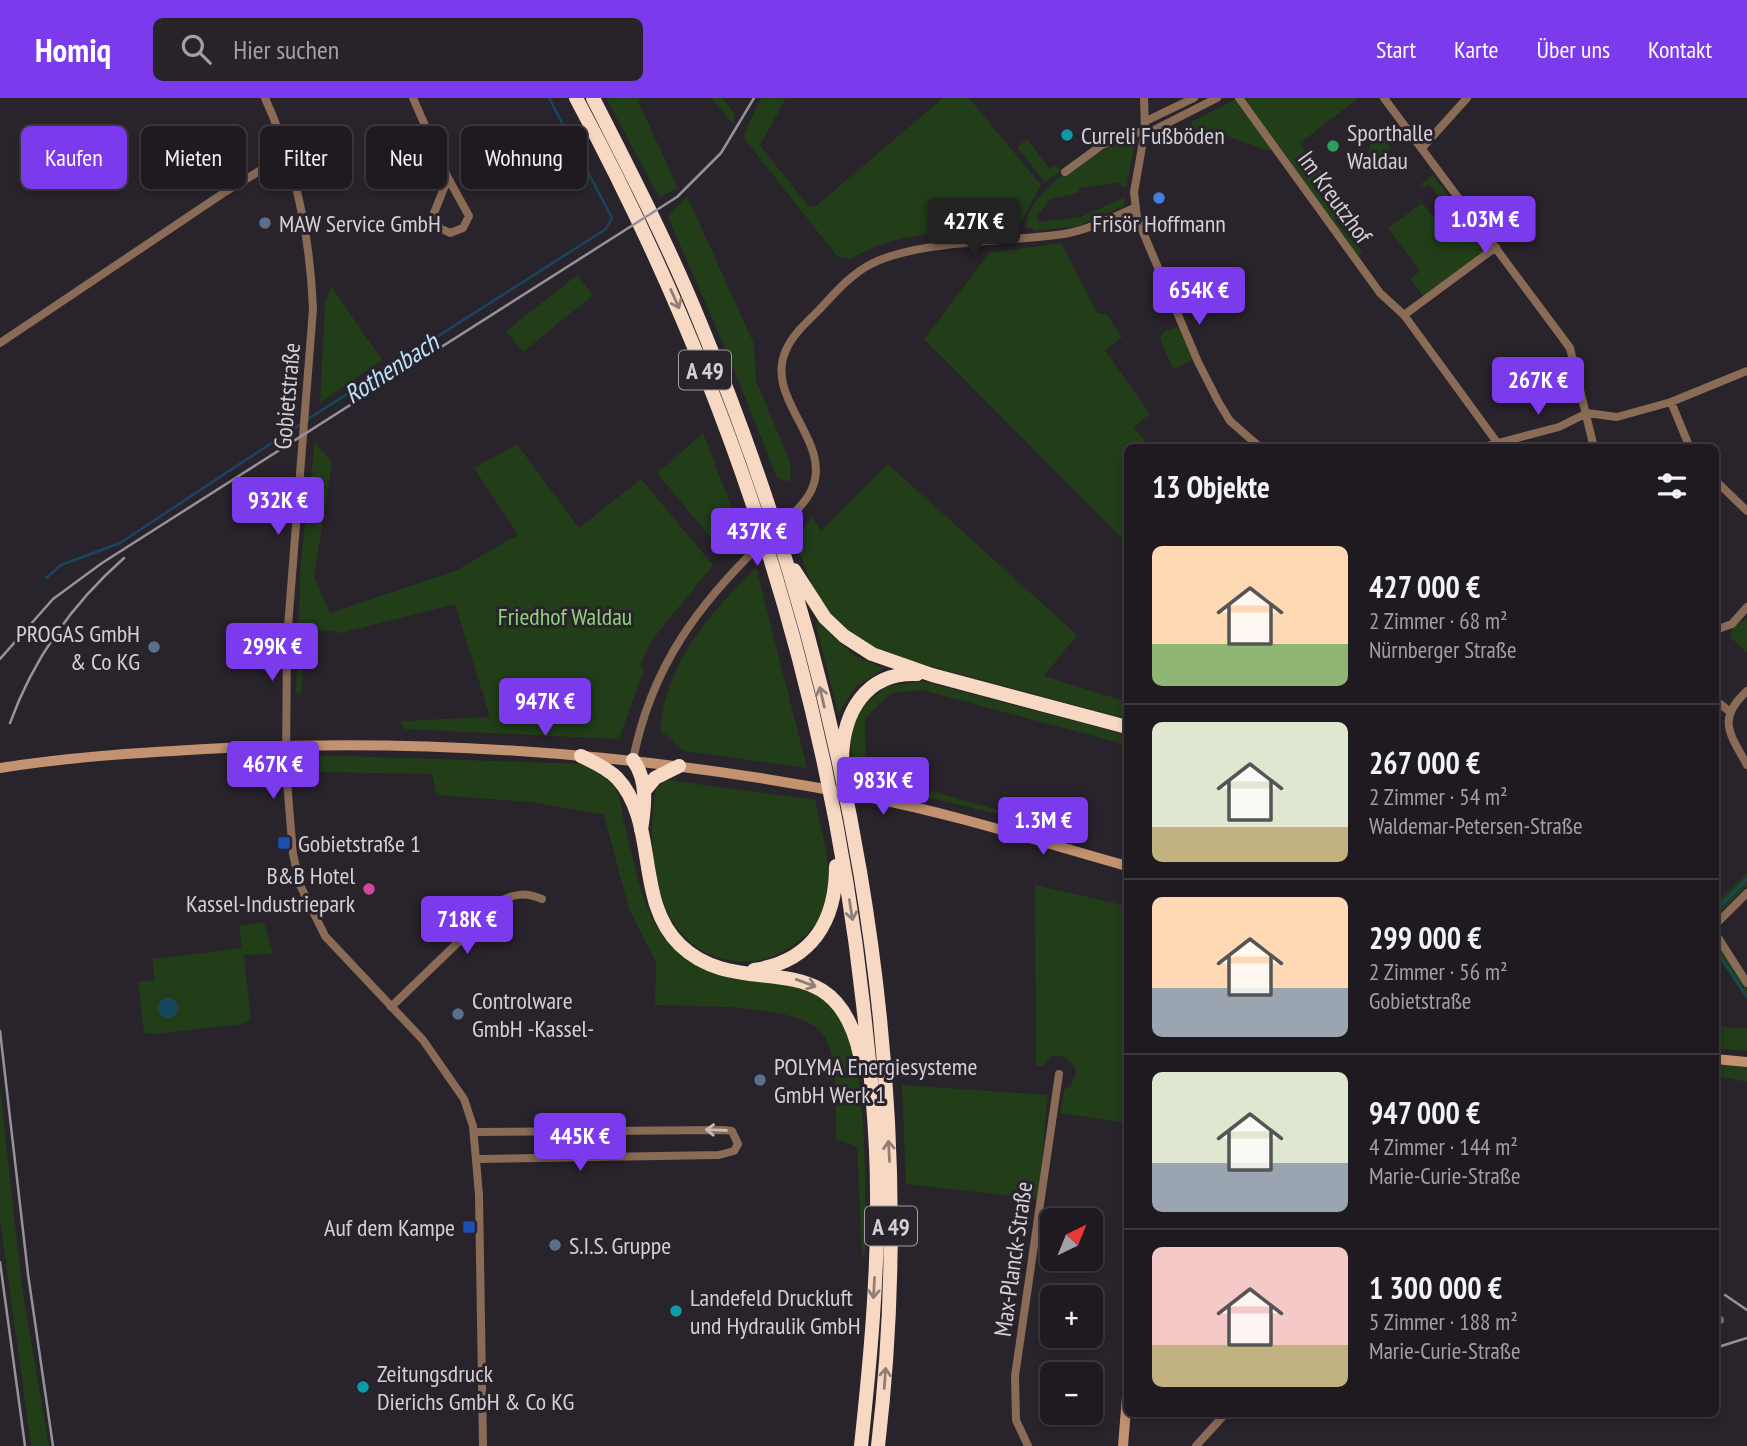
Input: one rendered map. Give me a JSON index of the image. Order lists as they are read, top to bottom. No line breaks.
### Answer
{"streets":{"highway":["A 49"],"street":["Im Kreutzhof","Gobietstraße","Max-Planck-Straße"]},"water":["Rothenbach"],"parks":["Friedhof Waldau"],"places":{"other":["Curreli Fußböden","Sporthalle Waldau","Frisör Hoffmann","MAW Service GmbH","PROGAS GmbH & Co KG","B&B Hotel Kassel-Industriepark","Controlware GmbH -Kassel-","POLYMA Energiesysteme GmbH Werk 1","S.I.S. Gruppe","Landefeld Druckluft und Hydraulik GmbH","Zeitungsdruck Dierichs GmbH & Co KG"],"transit":["Gobietstraße 1","Auf dem Kampe"]},"north":"top right","page":{"header":"Homiq","search":"Hier suchen","nav":["Start","Karte","Über uns","Kontakt"],"chip":["Kaufen","Mieten","Filter","Neu","Wohnung"],"price":["1.03M €","427K €","654K €","267K €","932K €","437K €","299K €","947K €","467K €","983K €","1.3M €","718K €","445K €"],"heading":"13 Objekte","list":[{"name":"427 000 €","note":"2 Zimmer · 68 m² · Nürnberger Straße"},{"name":"267 000 €","note":"2 Zimmer · 54 m² · Waldemar-Petersen-Straße"},{"name":"299 000 €","note":"2 Zimmer · 56 m² · Gobietstraße"},{"name":"947 000 €","note":"4 Zimmer · 144 m² · Marie-Curie-Straße"},{"name":"1 300 000 €","note":"5 Zimmer · 188 m² · Marie-Curie-Straße"}],"map_buttons":["+","−"]}}
